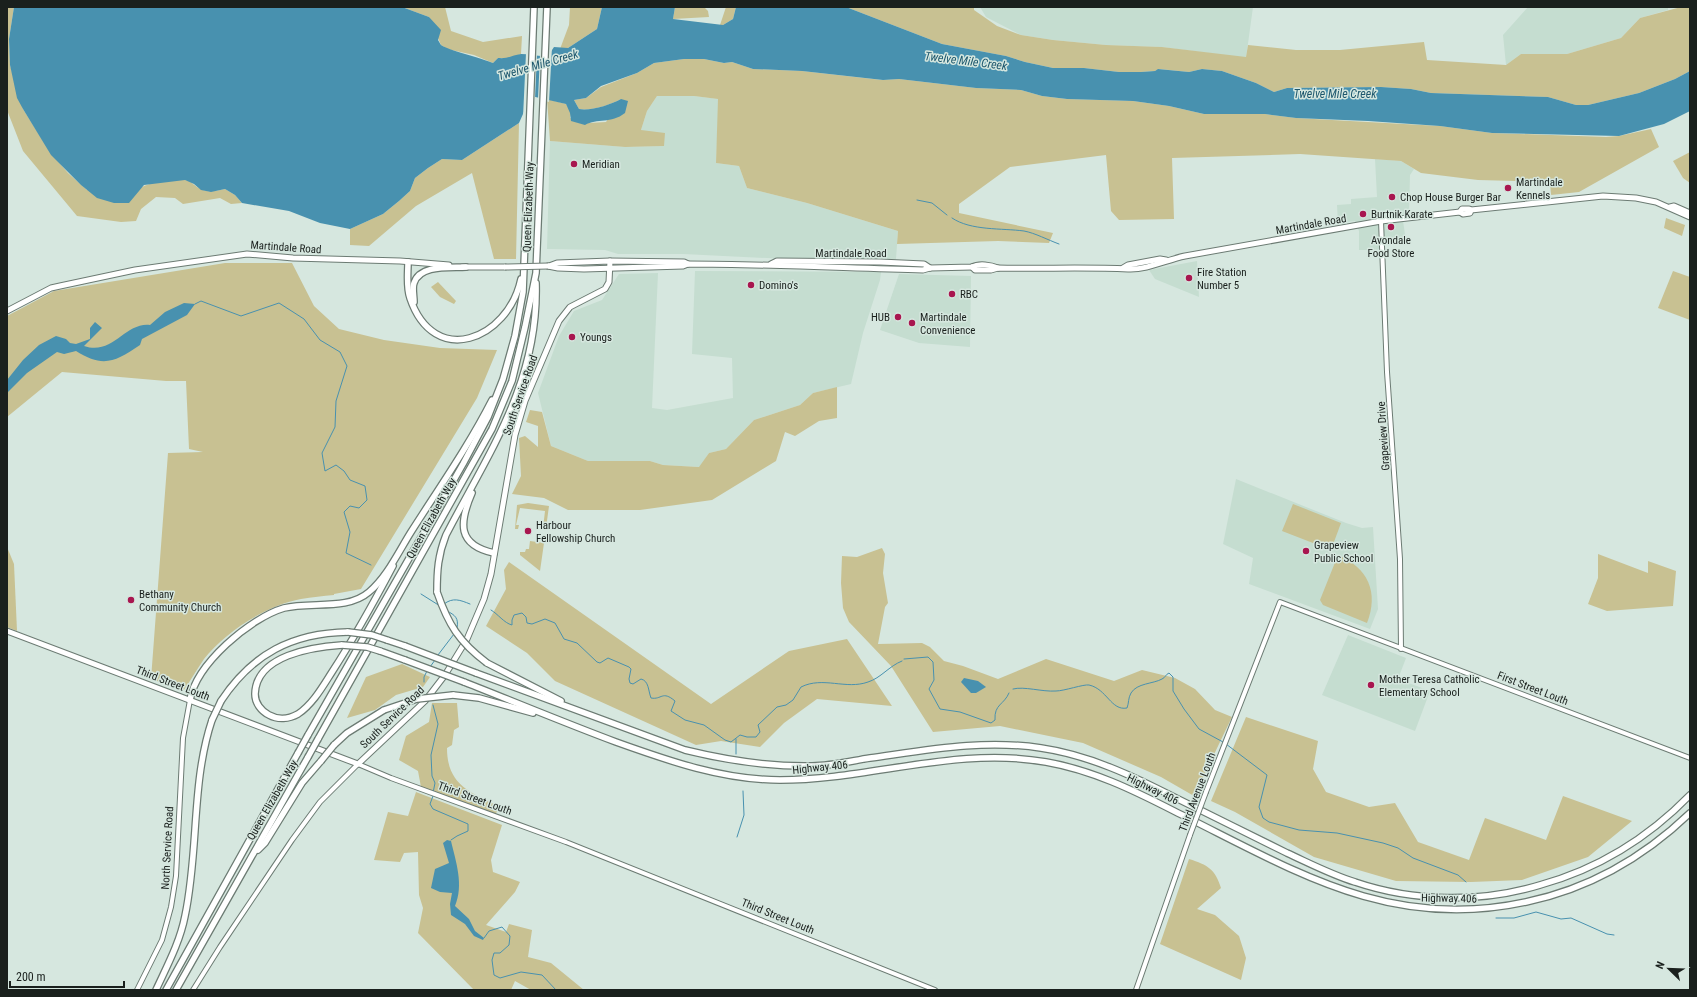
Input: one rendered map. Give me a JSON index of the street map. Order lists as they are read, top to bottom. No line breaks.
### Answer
{"streets":{"highway":["Queen Elizabeth Way","Highway 406"],"main road":["Martindale Road","South Service Road","Third Street Louth"],"street":["Grapeview Drive","First Street Louth","Third Avenue Louth","North Service Road"]},"crossings":[["Martindale Road","South Service Road"],["Martindale Road","Grapeview Drive"],["South Service Road","Third Street Louth"],["Grapeview Drive","First Street Louth"],["Third Street Louth","North Service Road"],["First Street Louth","Third Avenue Louth"]],"water":["Twelve Mile Creek"],"places":["Meridian","Martindale Kennels","Chop House Burger Bar","Burtnik Karate","Avondale Food Store","Fire Station Number 5","Domino's","RBC","HUB","Martindale Convenience","Youngs","Harbour Fellowship Church","Grapeview Public School","Bethany Community Church","Mother Teresa Catholic Elementary School"],"scale_bar":"200 m","north":"top left"}
